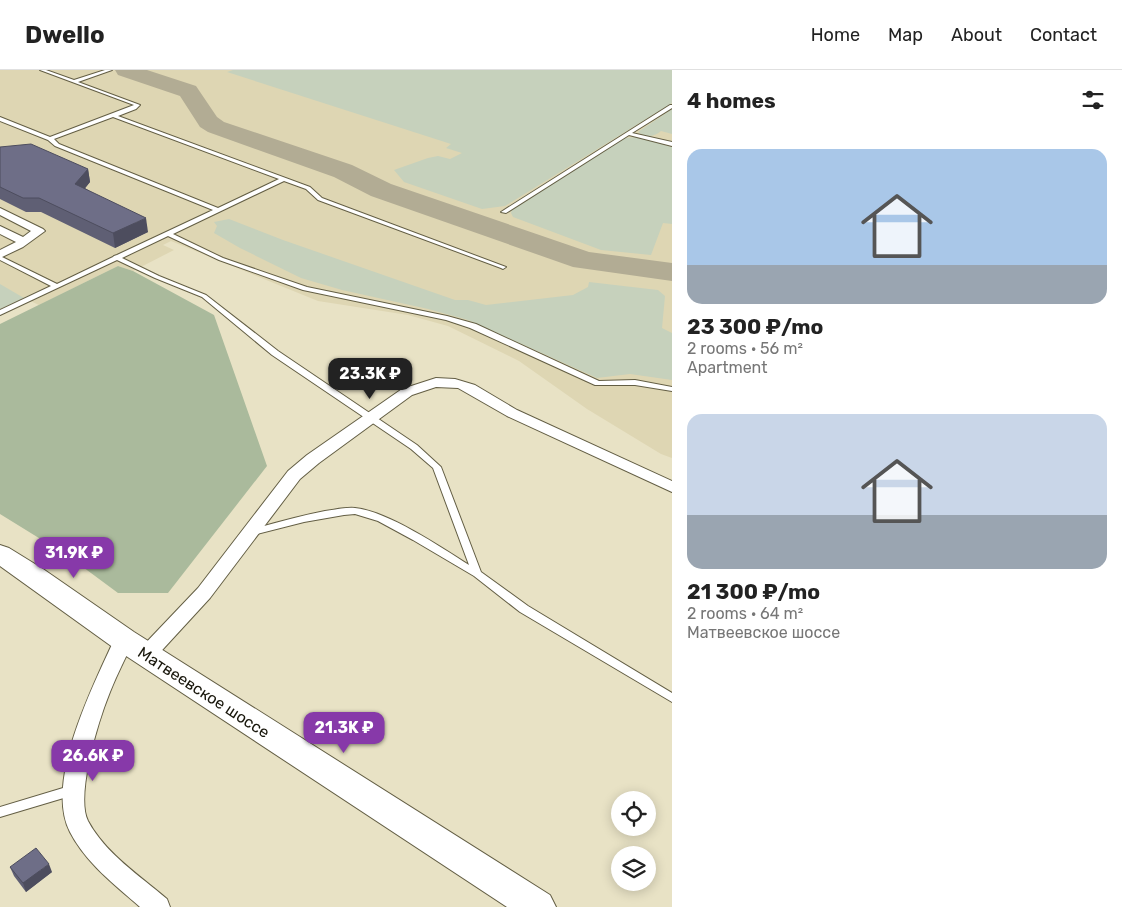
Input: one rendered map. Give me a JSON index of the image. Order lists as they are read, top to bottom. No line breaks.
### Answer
{"streets":{"main road":["Матвеевское шоссе"]},"page":{"header":"Dwello","nav":["Home","Map","About","Contact"],"heading":"4 homes","list":[{"name":"23 300 ₽/mo","note":"2 rooms · 56 m² · Apartment"},{"name":"21 300 ₽/mo","note":"2 rooms · 64 m² · Матвеевское шоссе"}],"price":["23.3K ₽","31.9K ₽","21.3K ₽","26.6K ₽"]}}
